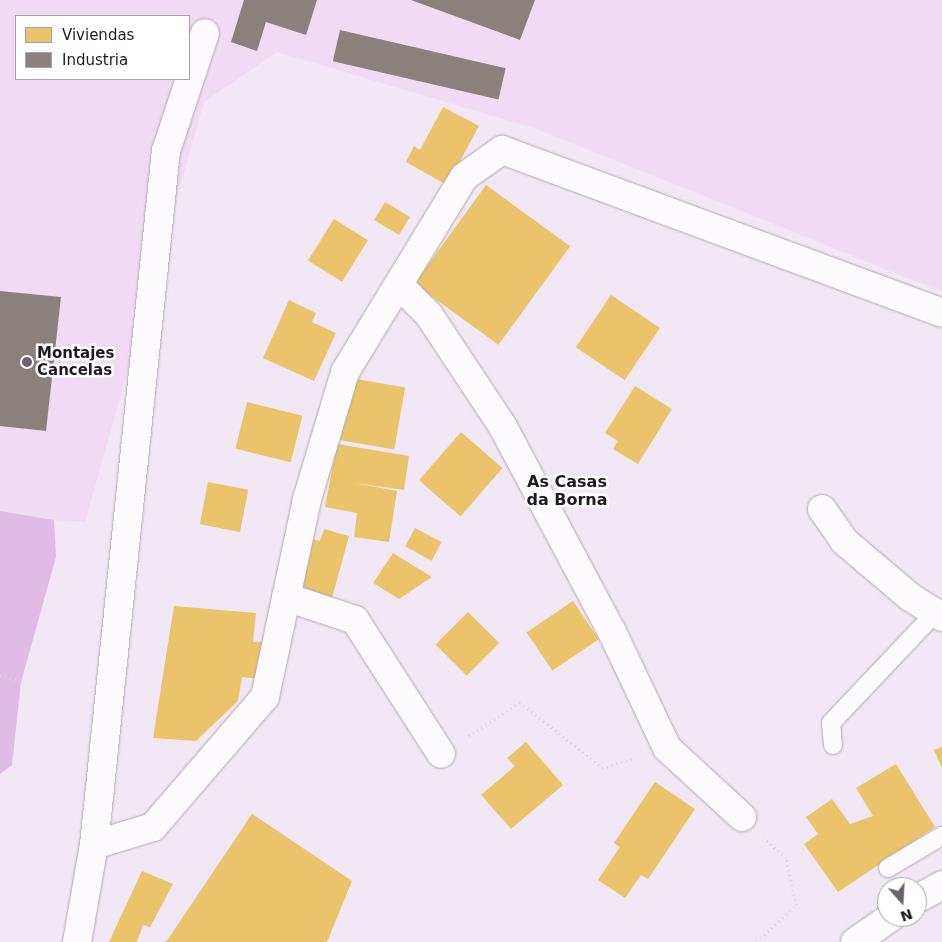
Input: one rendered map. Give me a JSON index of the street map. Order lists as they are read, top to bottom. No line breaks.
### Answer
{"districts":["As Casas da Borna"],"places":["Montajes Cancelas"],"legend":["Viviendas","Industria"],"north":"bottom"}
